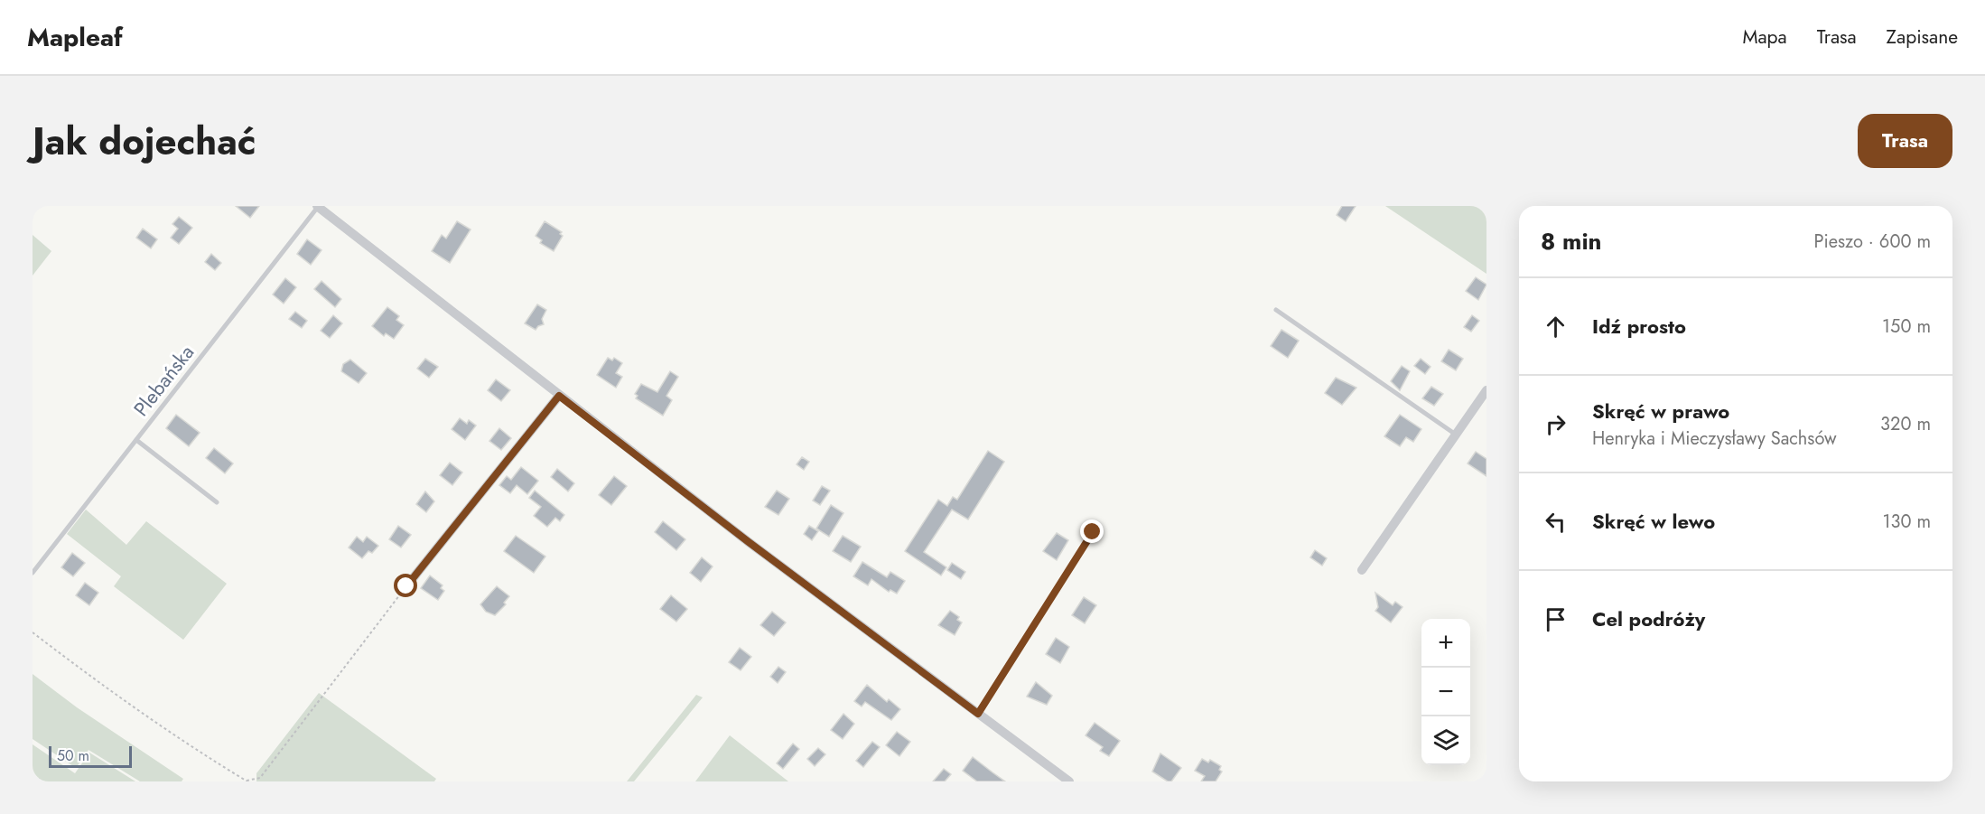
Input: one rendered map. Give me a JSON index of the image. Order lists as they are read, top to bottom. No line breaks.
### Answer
{"streets":{"lane":["Plebańska"]},"scale_bar":"50 m","page":{"header":"Mapleaf","nav":["Mapa","Trasa","Zapisane"],"title":"Jak dojechać","buttons":"Trasa","heading":["8 min","Pieszo · 600 m"],"list":[["Idź prosto","150 m"],["Skręć w prawo","Henryka i Mieczysławy Sachsów","320 m"],["Skręć w lewo","130 m"],"Cel podróży"],"map_buttons":["+","−"],"scale":"50 m"}}
